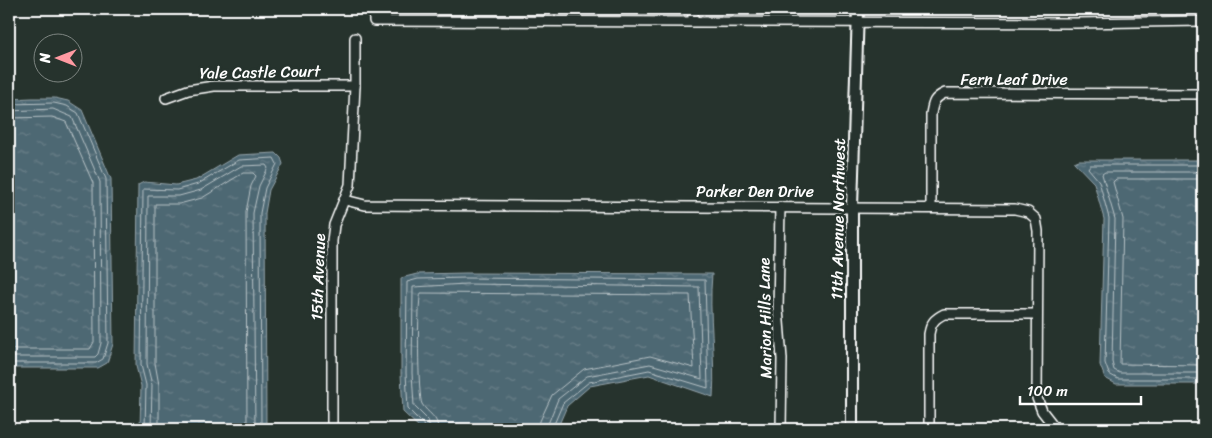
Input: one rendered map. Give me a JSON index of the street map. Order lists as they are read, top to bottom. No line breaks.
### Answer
{"streets":{"street":["Yale Castle Court","Fern Leaf Drive","Parker Den Drive","11th Avenue Northwest","15th Avenue","Marion Hills Lane"]},"crossings":[["Yale Castle Court","15th Avenue"],["Fern Leaf Drive","Parker Den Drive"],["Parker Den Drive","11th Avenue Northwest"],["Parker Den Drive","15th Avenue"],["Parker Den Drive","Marion Hills Lane"]],"scale_bar":"100 m","north":"left"}
